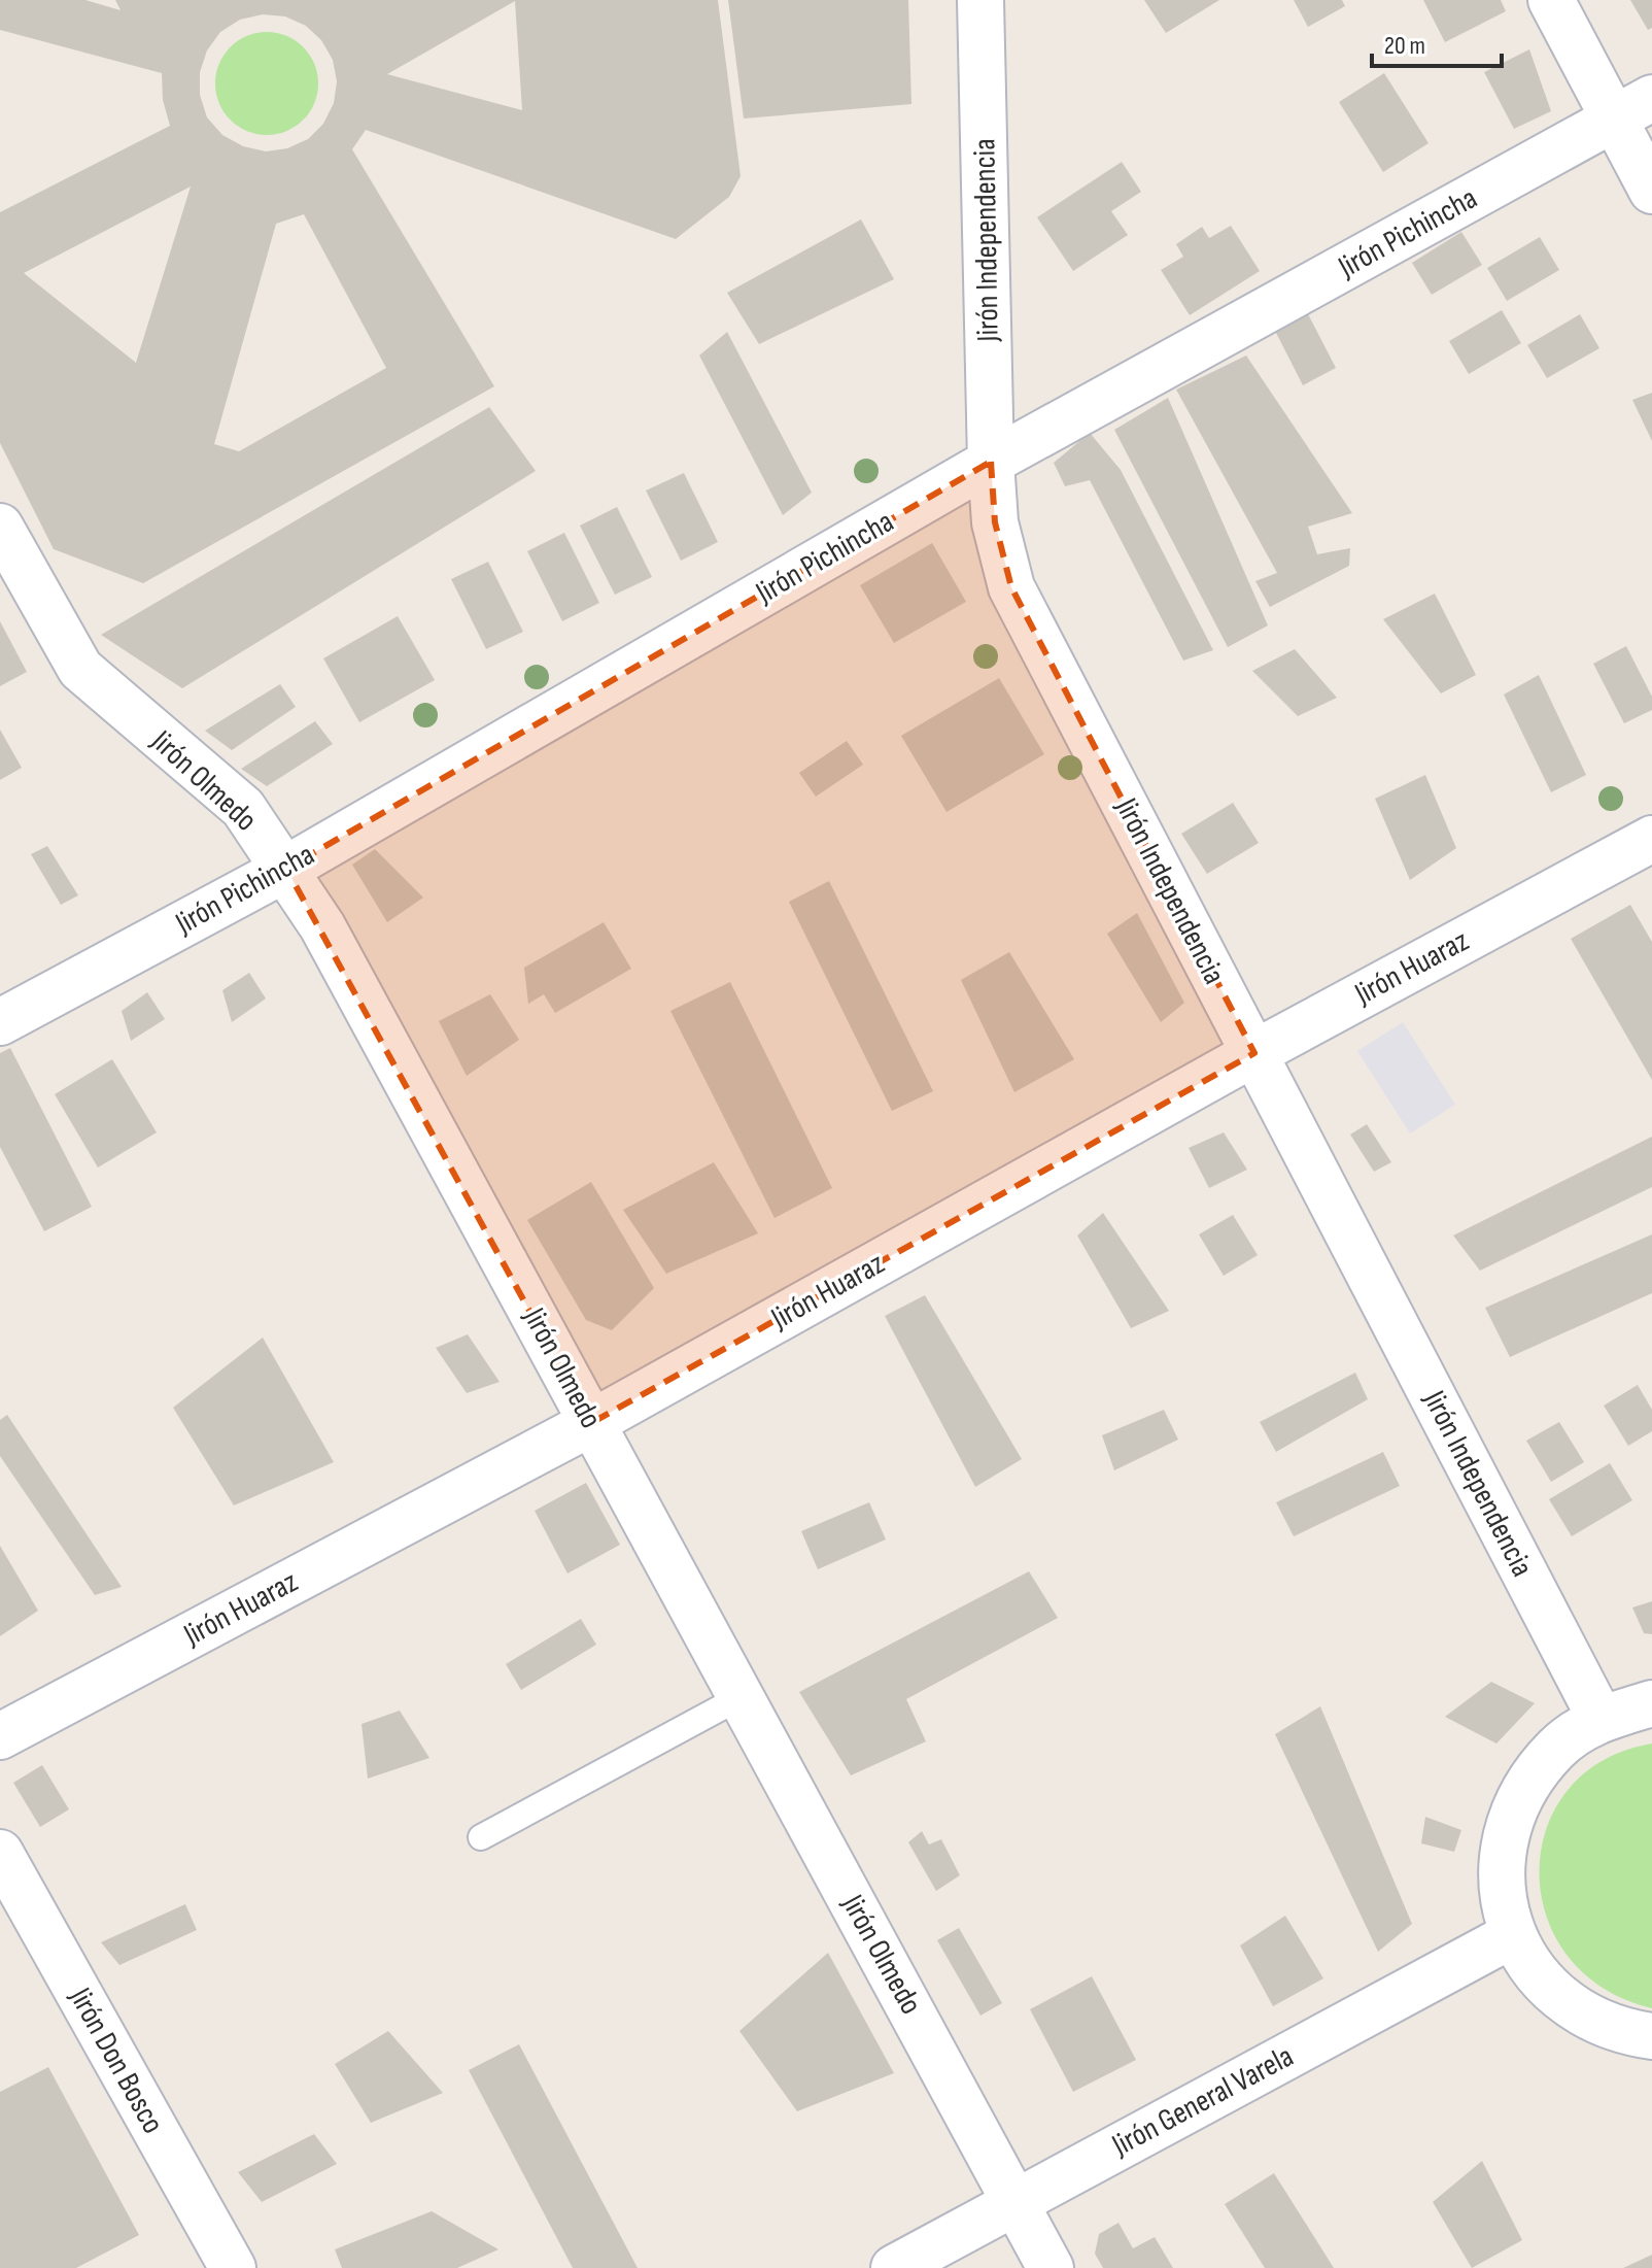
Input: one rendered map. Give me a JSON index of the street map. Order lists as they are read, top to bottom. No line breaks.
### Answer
{"streets":{"street":["Jirón Pichincha","Jirón Independencia","Jirón Olmedo","Jirón Huaraz","Jirón Don Bosco","Jirón General Varela"]},"crossings":[["Jirón Pichincha","Jirón Independencia"],["Jirón Pichincha","Jirón Olmedo"],["Jirón Independencia","Jirón Huaraz"],["Jirón Olmedo","Jirón Huaraz"],["Jirón Olmedo","Jirón General Varela"]],"scale_bar":"20 m"}
